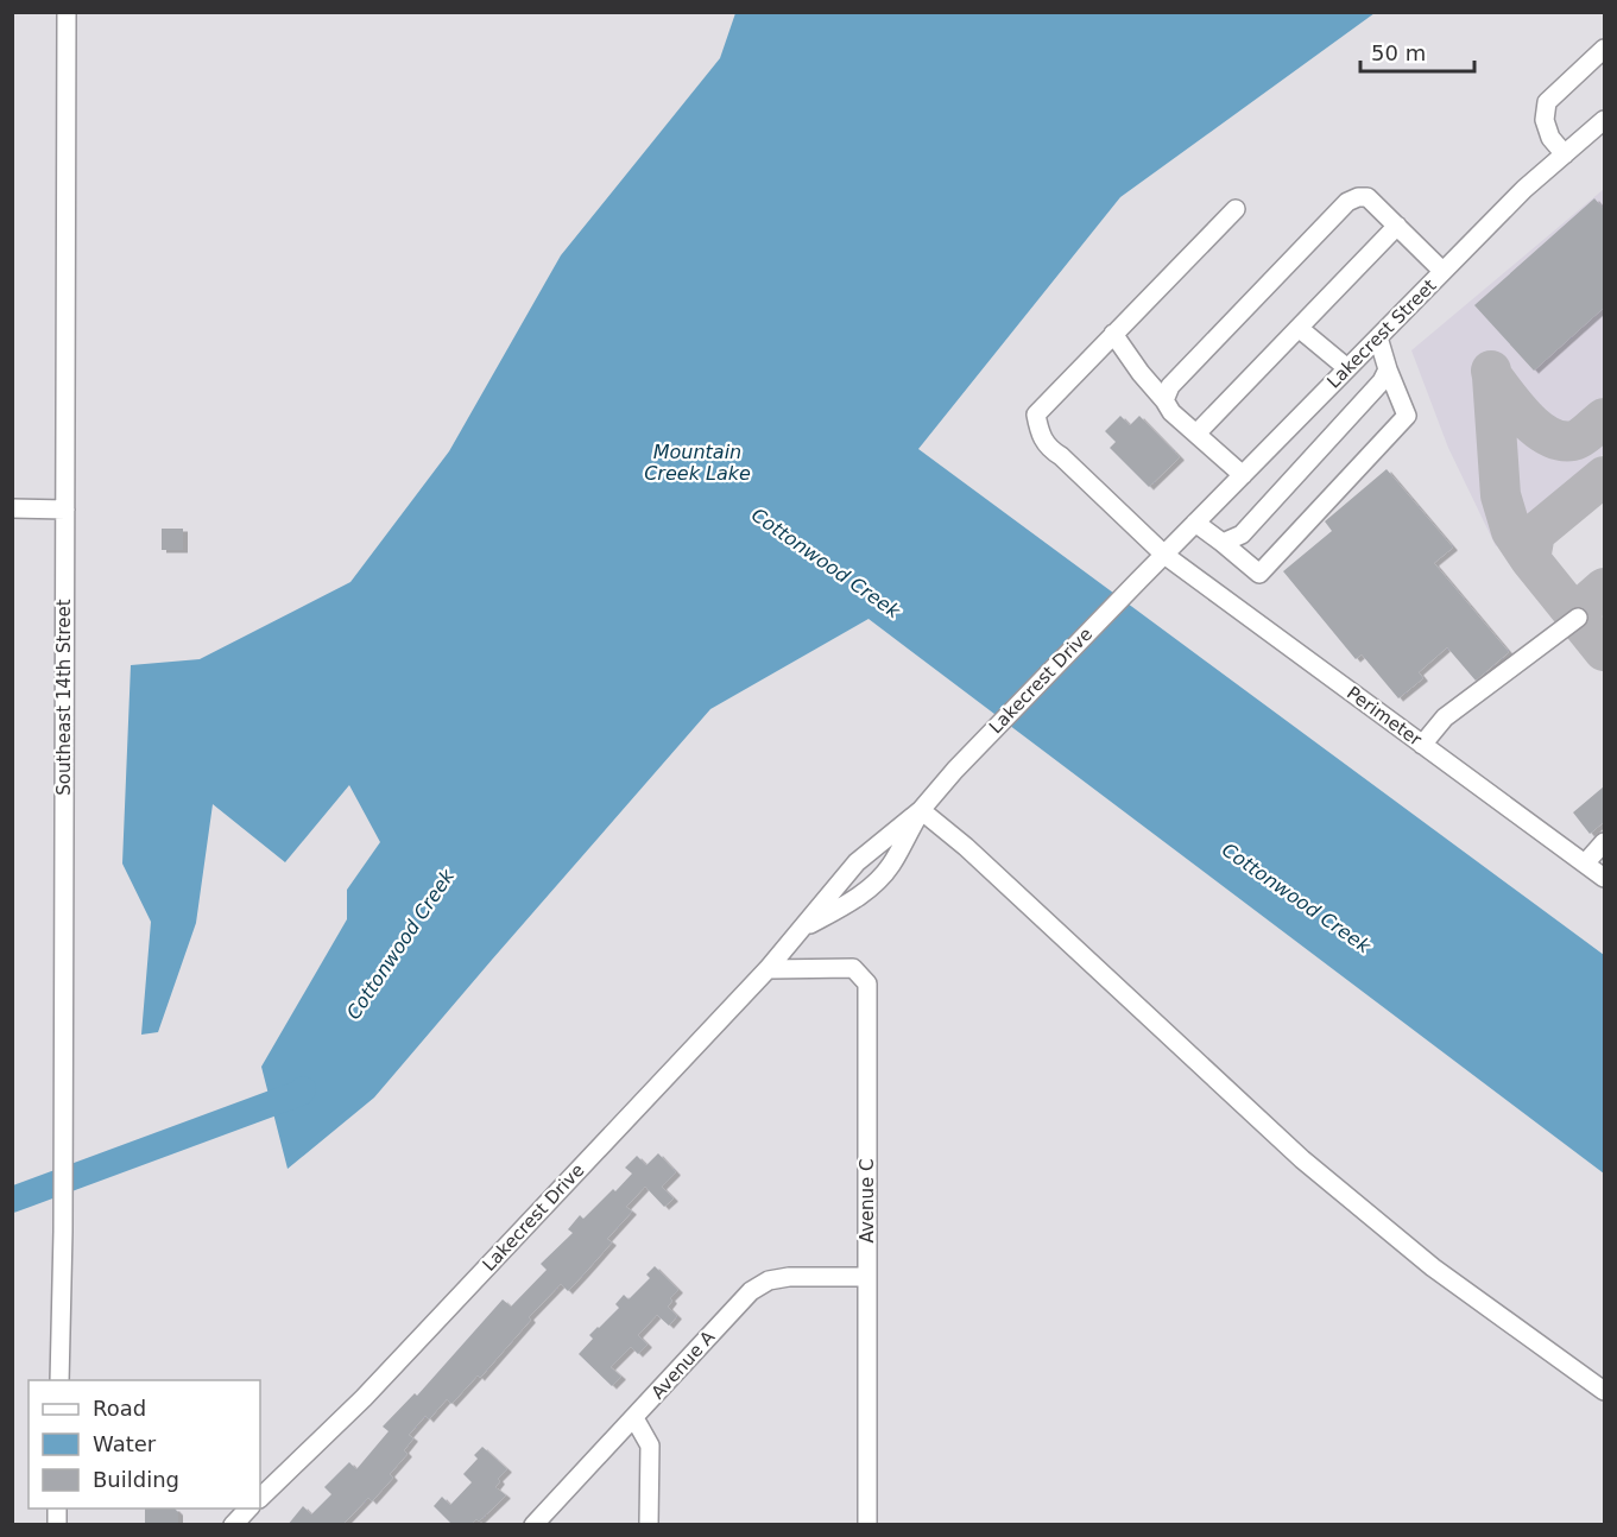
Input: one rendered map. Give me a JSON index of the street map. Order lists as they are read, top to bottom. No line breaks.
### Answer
{"streets":{"street":["Lakecrest Street","Lakecrest Drive","Southeast 14th Street","Perimeter","Avenue C","Avenue A"]},"crossings":[["Lakecrest Street","Lakecrest Drive"],["Lakecrest Street","Perimeter"],["Lakecrest Drive","Perimeter"],["Lakecrest Drive","Avenue C"],["Avenue C","Avenue A"]],"water":["Mountain Creek Lake","Cottonwood Creek"],"legend":["Road","Water","Building"],"scale_bar":"50 m"}
